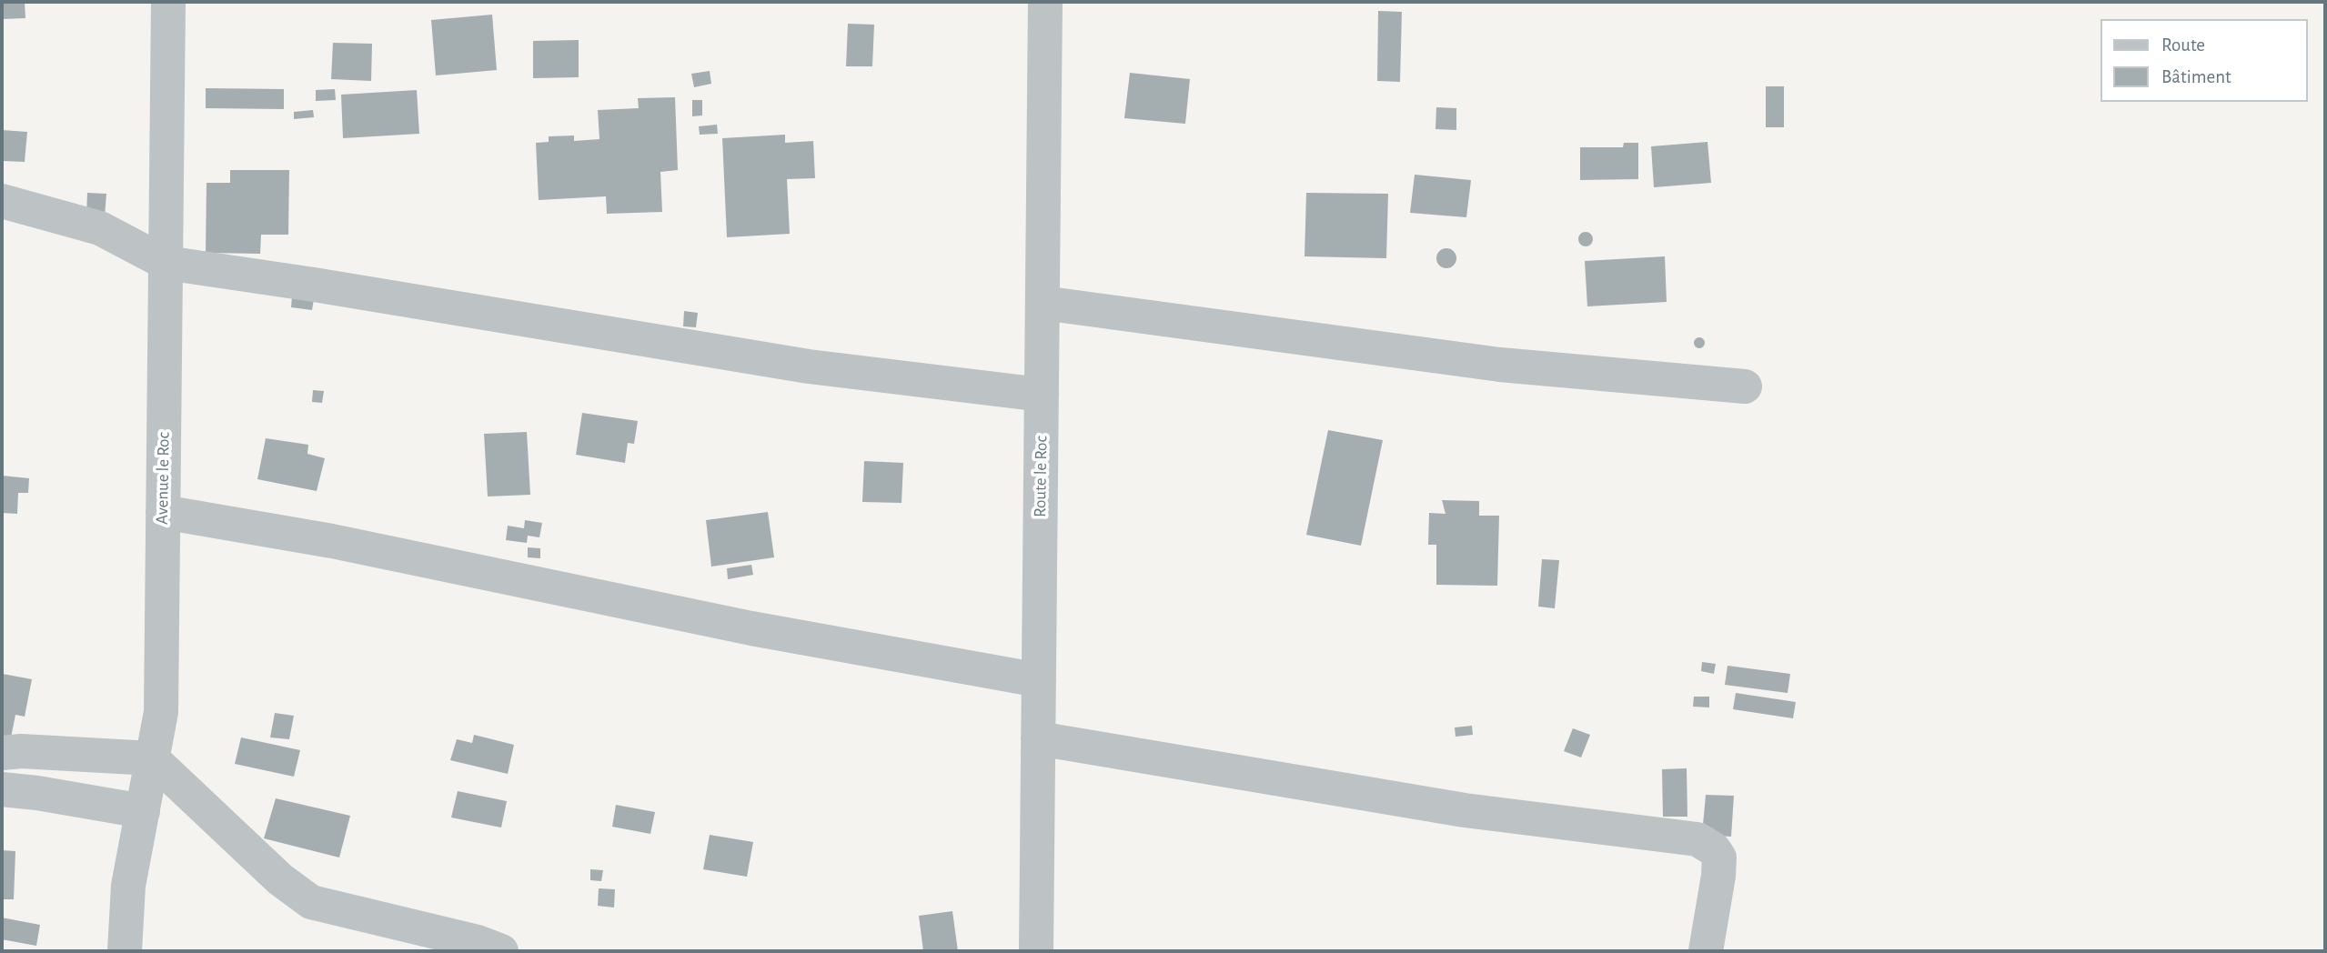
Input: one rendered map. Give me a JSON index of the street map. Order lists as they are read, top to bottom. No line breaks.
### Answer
{"streets":{"street":["Route le Roc","Avenue le Roc"]},"legend":["Route","Bâtiment"]}
